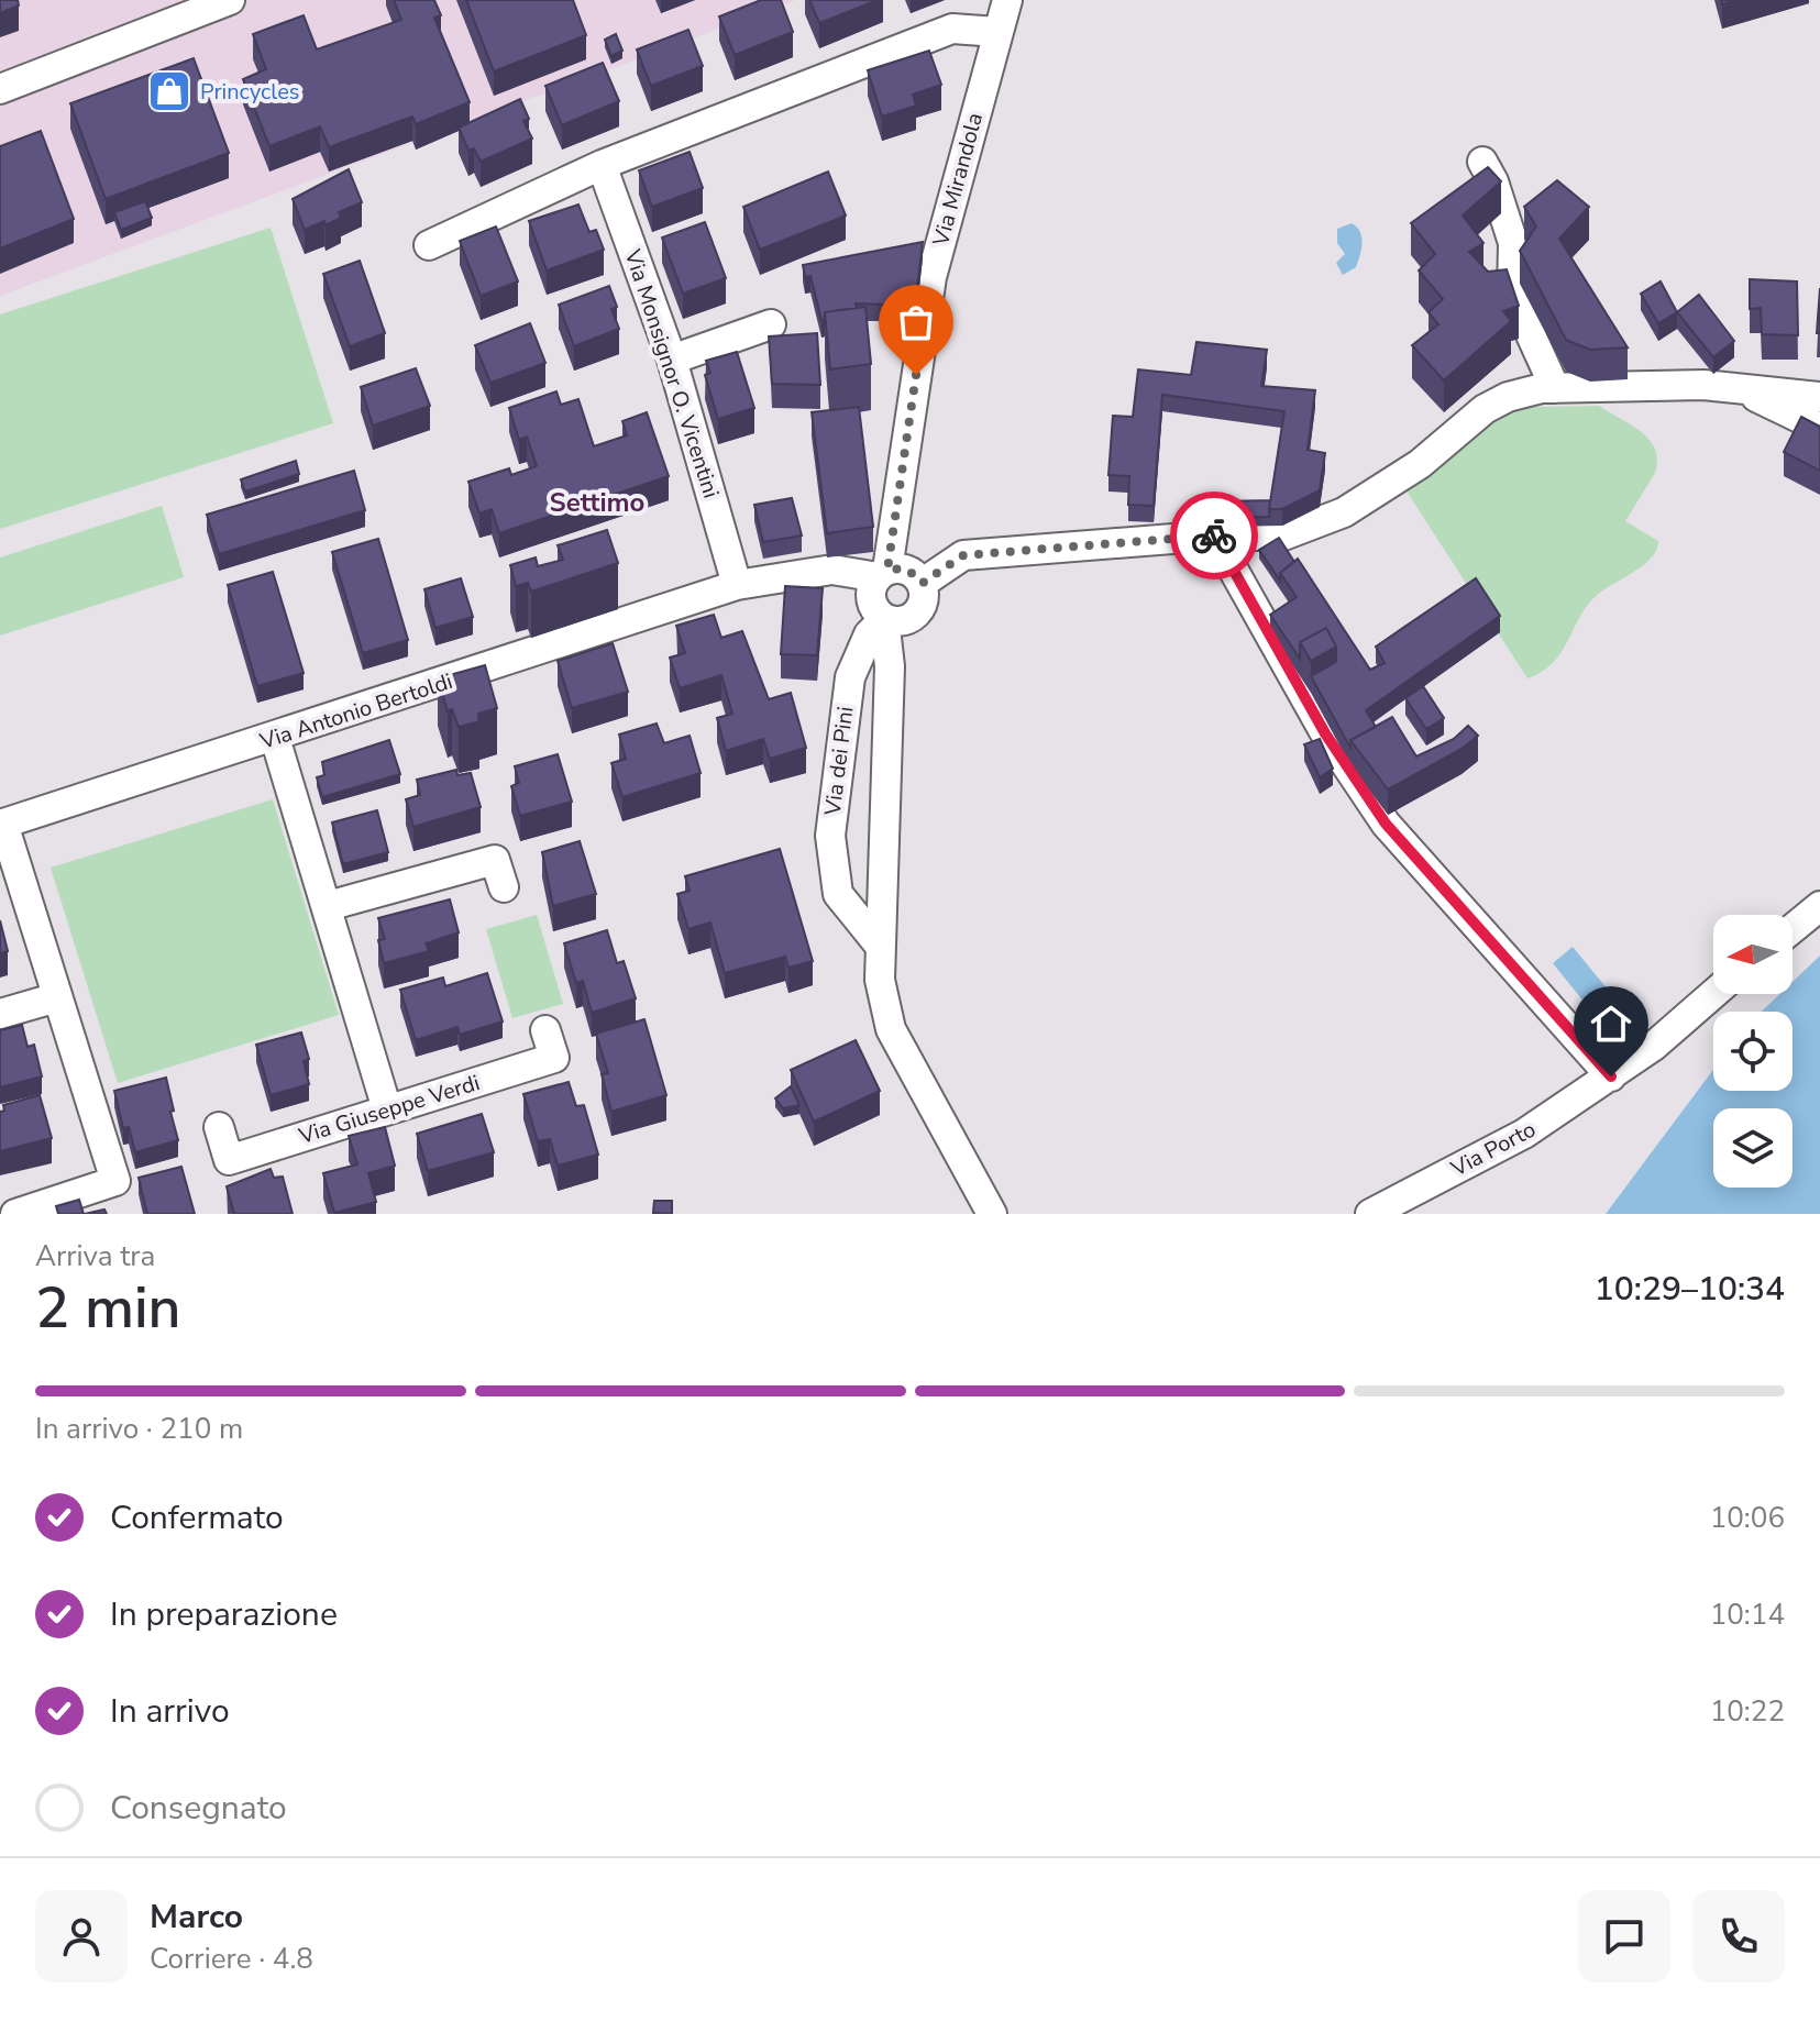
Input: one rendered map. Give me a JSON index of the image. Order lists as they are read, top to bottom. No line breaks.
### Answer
{"streets":{"street":["Via Mirandola","Via Monsignor O. Vicentini","Via Antonio Bertoldi","Via dei Pini","Via Giuseppe Verdi","Via Porto"]},"crossings":[["Via Mirandola","Via Antonio Bertoldi"],["Via Mirandola","Via dei Pini"],["Via Monsignor O. Vicentini","Via Antonio Bertoldi"],["Via Antonio Bertoldi","Via dei Pini"]],"districts":["Settimo"],"places":{"shop":["Princycles"]},"north":"left","page":{"heading":["2 min","Arriva tra","10:29–10:34"],"panel":["Marco","Corriere · 4.8"],"bar":"In arrivo · 210 m","list":[["Confermato","10:06"],["In preparazione","10:14"],["In arrivo","10:22"],"Consegnato"]}}
